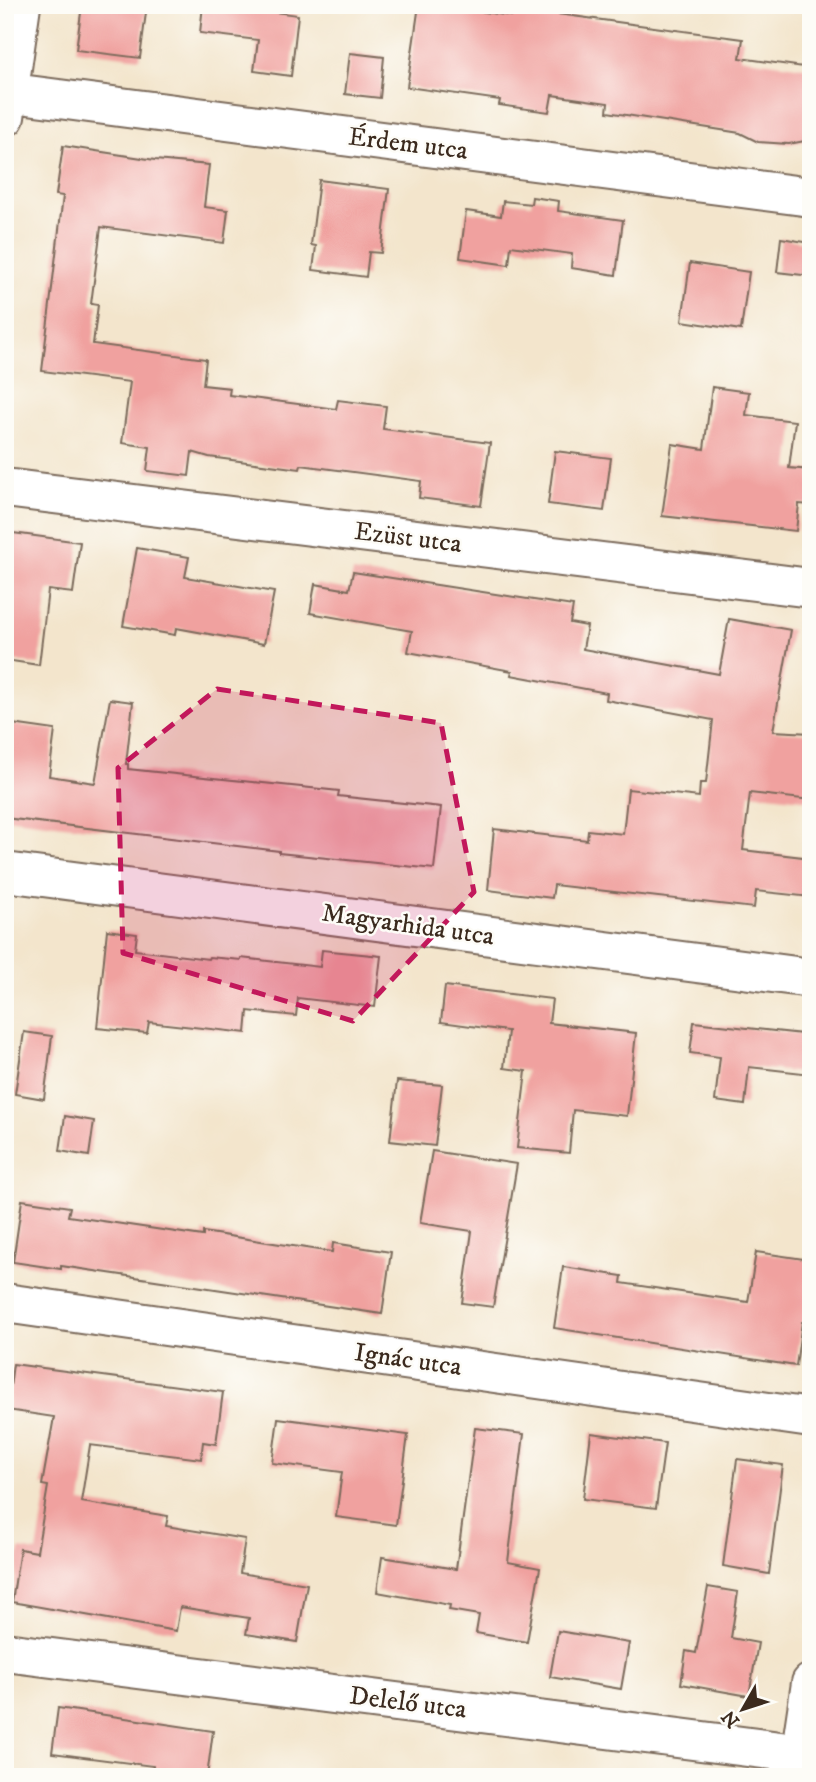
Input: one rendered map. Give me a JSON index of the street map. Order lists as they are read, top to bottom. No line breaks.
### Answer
{"streets":{"street":["Érdem utca","Ezüst utca","Magyarhida utca","Ignác utca","Delelő utca"]},"north":"bottom left"}
